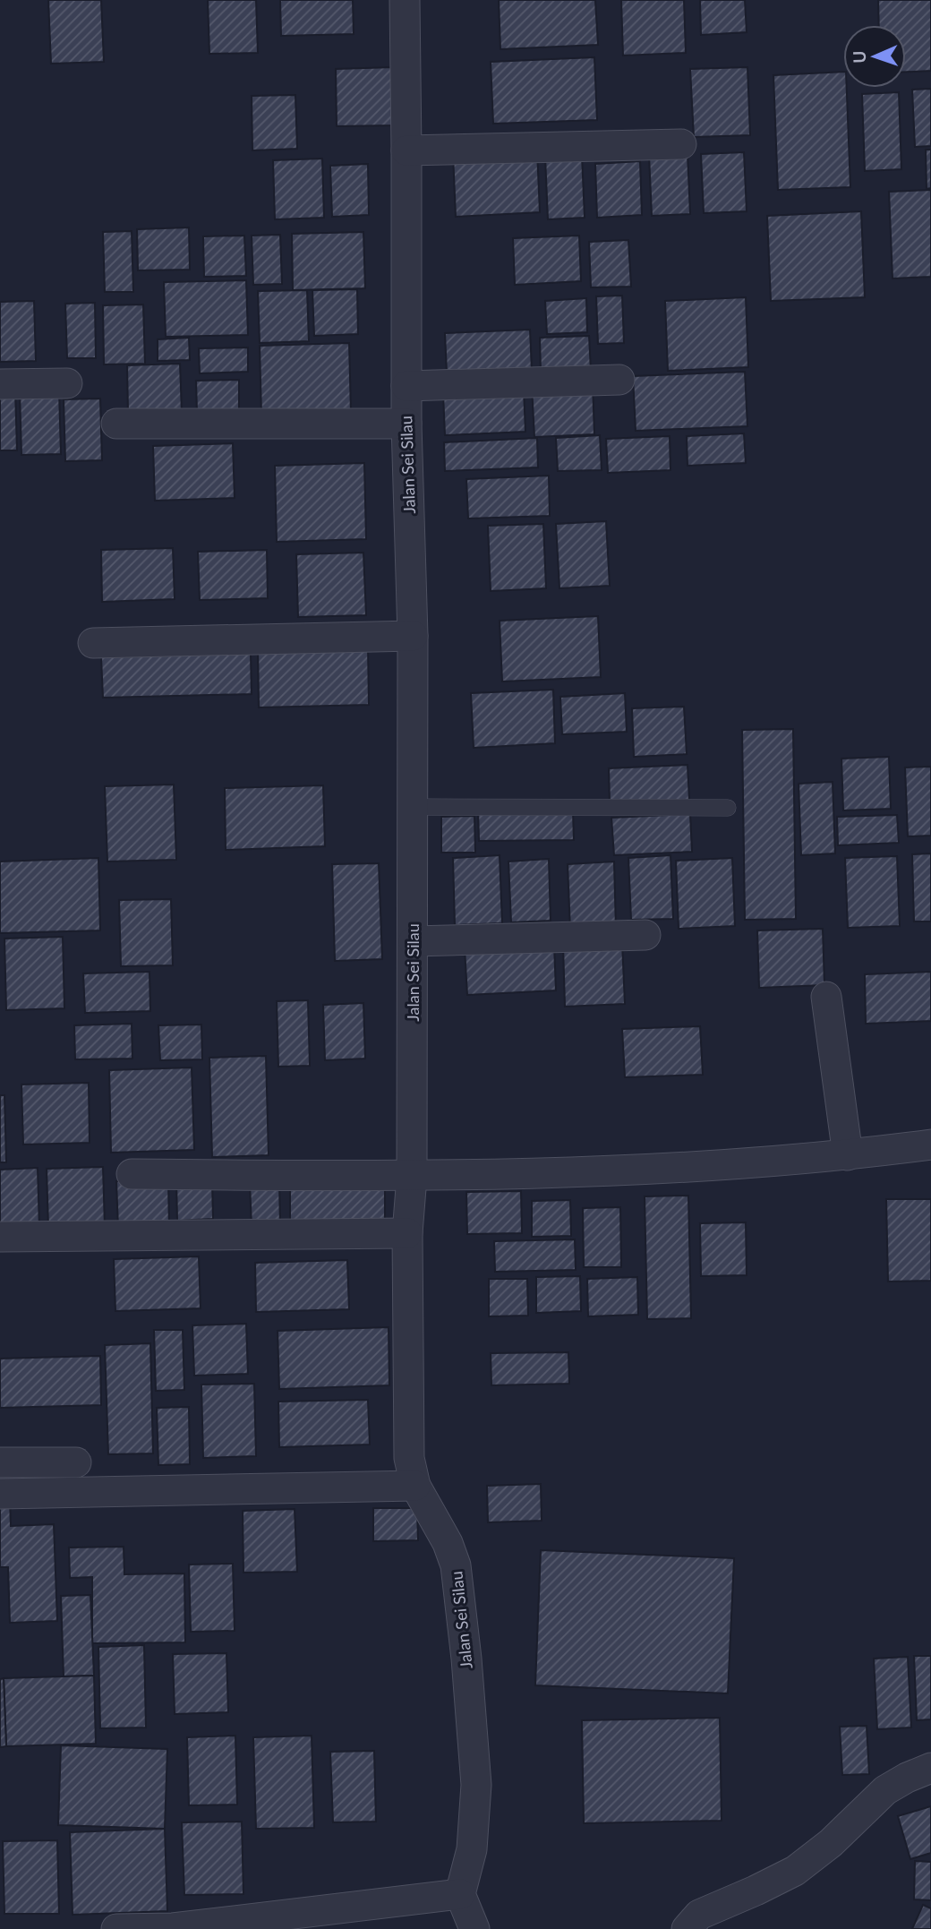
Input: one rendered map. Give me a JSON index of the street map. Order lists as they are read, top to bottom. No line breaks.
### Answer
{"streets":{"street":["Jalan Sei Silau"]},"north":"left"}
